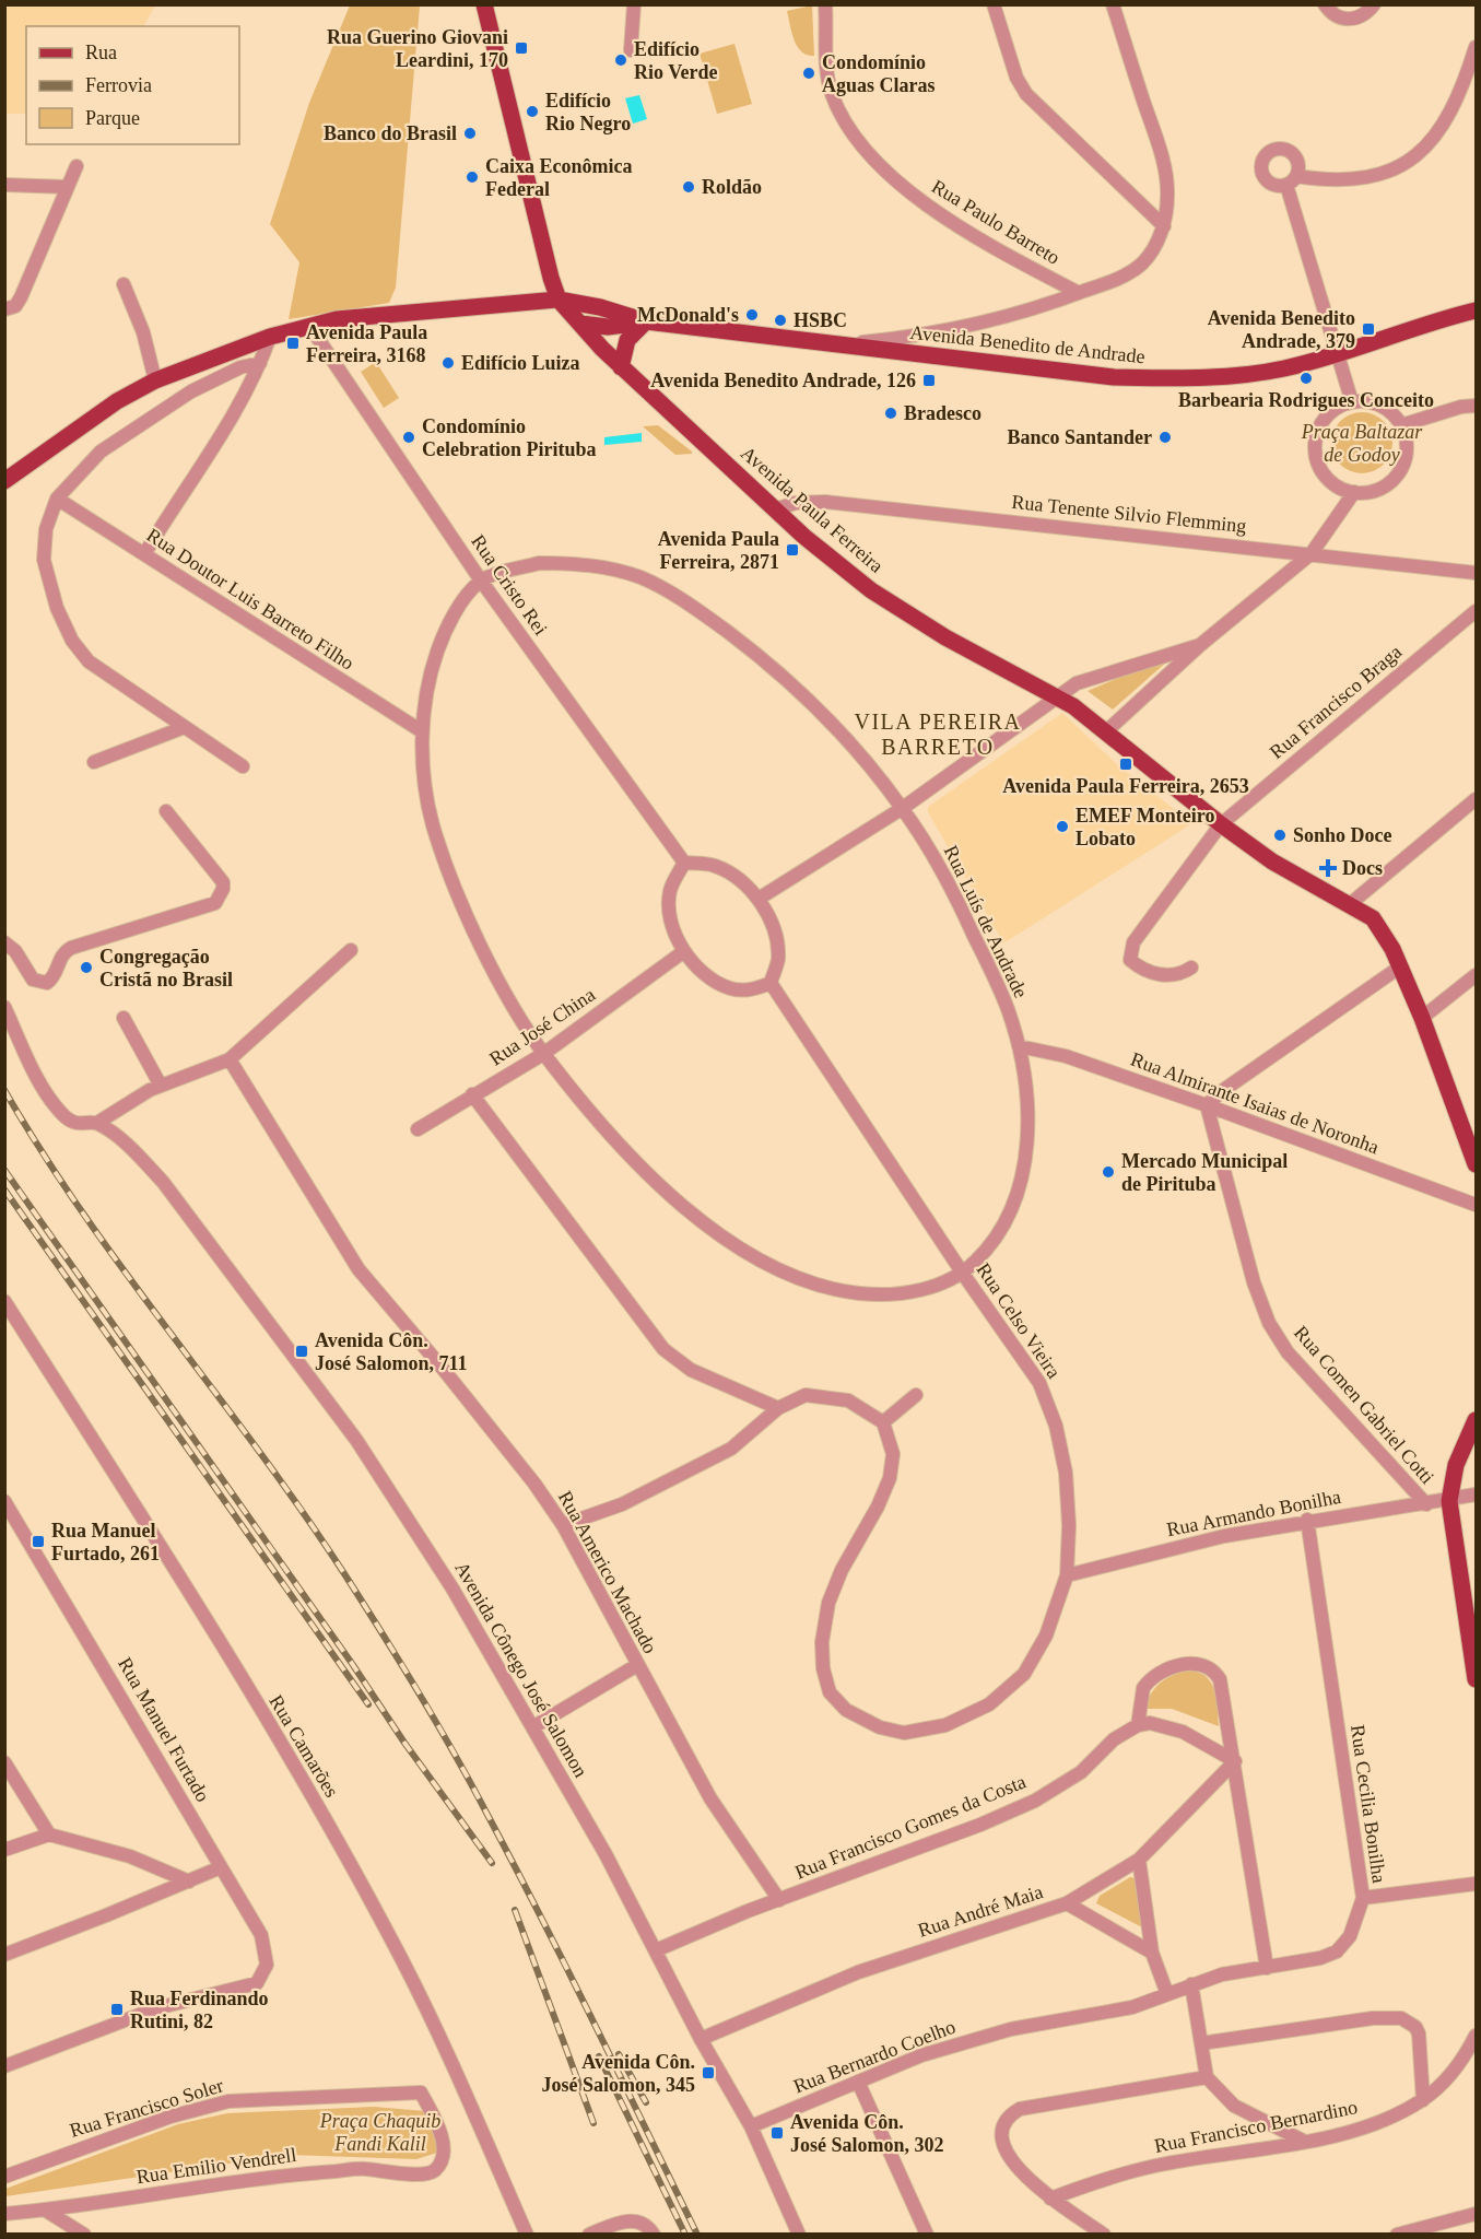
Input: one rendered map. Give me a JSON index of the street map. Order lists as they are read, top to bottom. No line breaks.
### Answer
{"streets":{"main road":["Avenida Benedito de Andrade","Avenida Paula Ferreira"],"street":["Rua Paulo Barreto","Rua Tenente Silvio Flemming","Rua Cristo Rei","Rua Doutor Luis Barreto Filho","Rua Francisco Braga","Rua Luís de Andrade","Rua José China","Rua Almirante Isaias de Noronha","Rua Celso Vieira","Rua Comen Gabriel Cotti","Rua Armando Bonilha","Rua Americo Machado","Avenida Cônego José Salomon","Rua Manuel Furtado","Rua Camarões","Rua Cecilia Bonilha","Rua Francisco Gomes da Costa","Rua André Maia","Rua Bernardo Coelho","Rua Francisco Soler","Rua Francisco Bernardino","Rua Emilio Vendrell"]},"crossings":[["Avenida Benedito de Andrade","Avenida Paula Ferreira"],["Avenida Paula Ferreira","Rua Tenente Silvio Flemming"],["Avenida Paula Ferreira","Rua Francisco Braga"],["Rua Cristo Rei","Rua Luís de Andrade"],["Rua Cristo Rei","Rua José China"],["Rua Cristo Rei","Rua Celso Vieira"],["Rua Doutor Luis Barreto Filho","Rua Luís de Andrade"],["Rua Luís de Andrade","Rua José China"],["Rua Luís de Andrade","Rua Almirante Isaias de Noronha"],["Rua Luís de Andrade","Rua Celso Vieira"],["Rua José China","Rua Celso Vieira"],["Rua Almirante Isaias de Noronha","Rua Comen Gabriel Cotti"],["Rua Celso Vieira","Rua Armando Bonilha"],["Rua Comen Gabriel Cotti","Rua Armando Bonilha"],["Rua Armando Bonilha","Rua Cecilia Bonilha"],["Rua Americo Machado","Rua Francisco Gomes da Costa"],["Avenida Cônego José Salomon","Rua Francisco Gomes da Costa"],["Avenida Cônego José Salomon","Rua André Maia"],["Avenida Cônego José Salomon","Rua Bernardo Coelho"],["Rua Cecilia Bonilha","Rua Bernardo Coelho"],["Rua Francisco Soler","Rua Emilio Vendrell"]],"districts":["VILA PEREIRA BARRETO"],"parks":["Praça Baltazar de Godoy","Praça Chaquib Fandi Kalil"],"places":{"transit":["Rua Guerino Giovani Leardini, 170","Avenida Benedito Andrade, 379","Avenida Paula Ferreira, 3168","Avenida Benedito Andrade, 126","Avenida Paula Ferreira, 2871","Avenida Paula Ferreira, 2653","Avenida Côn. José Salomon, 711","Rua Manuel Furtado, 261","Rua Ferdinando Rutini, 82","Avenida Côn. José Salomon, 345","Avenida Côn. José Salomon, 302"],"other":["Edifício Rio Verde","Condomínio Aguas Claras","Edifício Rio Negro","Banco do Brasil","Caixa Econômica Federal","Roldão","McDonald's","HSBC","Edifício Luiza","Barbearia Rodrigues Conceito","Bradesco","Condomínio Celebration Pirituba","Banco Santander","EMEF Monteiro Lobato","Sonho Doce","Congregação Cristã no Brasil","Mercado Municipal de Pirituba"],"health":["Docs"]},"legend":["Rua","Ferrovia","Parque"]}
